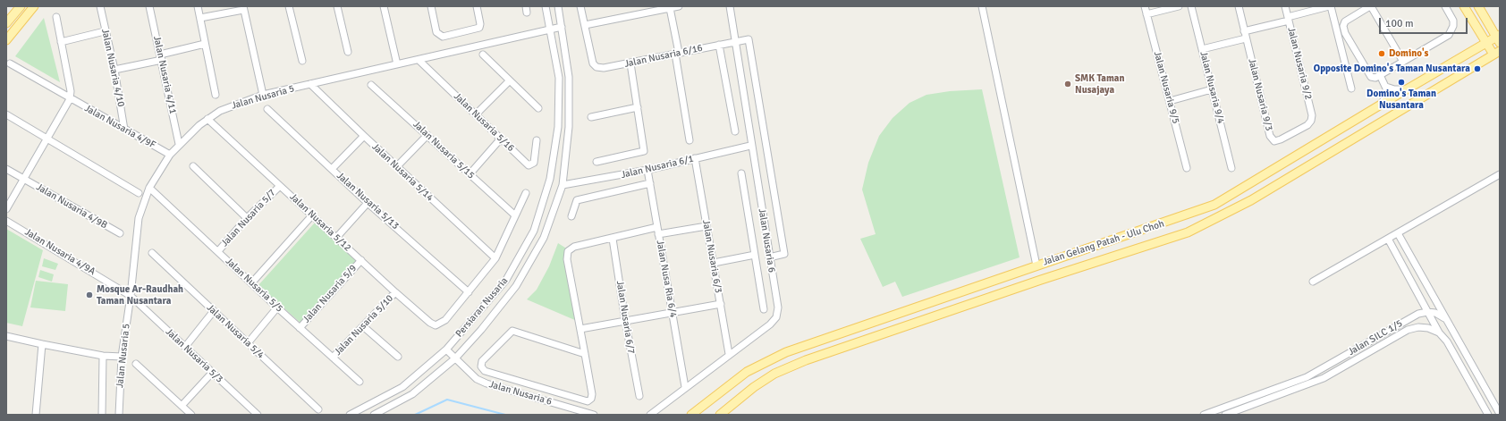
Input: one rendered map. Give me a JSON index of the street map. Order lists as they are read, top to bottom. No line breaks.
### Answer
{"streets":{"main road":["Jalan Gelang Patah - Ulu Choh"],"street":["Jalan Nusaria 6/16","Jalan Nusaria 9/2","Jalan Nusaria 4/10","Jalan Nusaria 4/11","Jalan Nusaria 9/5","Jalan Nusaria 9/4","Jalan Nusaria 9/3","Jalan Nusaria 5","Jalan Nusaria 5/16","Jalan Nusaria 4/9F","Jalan Nusaria 5/15","Jalan Nusaria 6/1","Jalan Nusaria 5/14","Jalan Nusaria 5/13","Jalan Nusaria 4/9B","Jalan Nusaria 5/7","Jalan Nusaria 5/12","Jalan Nusaria 6","Jalan Nusaria 4/9A","Jalan Nusaria 6/3","Jalan Nusa Ria 6/4","Jalan Nusaria 5/5","Jalan Nusaria 5/9","Persiaran Nusaria","Jalan Nusaria 6/7","Jalan Nusaria 5/10","Jalan Nusaria 5/4","Jalan SILC 1/5","Jalan Nusaria 5/3"]},"crossings":[["Jalan Nusaria 6/16","Jalan Nusaria 6"],["Jalan Nusaria 9/2","Jalan Nusaria 9/3"],["Jalan Nusaria 4/10","Jalan Nusaria 4/9F"],["Jalan Nusaria 4/11","Jalan Nusaria 5"],["Jalan Nusaria 5","Jalan Nusaria 5/16"],["Jalan Nusaria 5","Jalan Nusaria 4/9F"],["Jalan Nusaria 5","Jalan Nusaria 5/14"],["Jalan Nusaria 5","Jalan Nusaria 5/12"],["Jalan Nusaria 5","Jalan Nusaria 4/9A"],["Jalan Nusaria 5","Jalan Nusaria 5/5"],["Jalan Nusaria 5","Persiaran Nusaria"],["Jalan Nusaria 5","Jalan Nusaria 5/3"],["Jalan Nusaria 6/1","Jalan Nusaria 6"],["Jalan Nusaria 6/1","Jalan Nusaria 6/3"],["Jalan Nusaria 6/1","Jalan Nusa Ria 6/4"],["Jalan Nusaria 6/1","Persiaran Nusaria"],["Jalan Nusaria 5/13","Jalan Nusaria 5/12"],["Jalan Nusaria 5/7","Jalan Nusaria 5/12"],["Jalan Nusaria 5/7","Jalan Nusaria 5/5"],["Jalan Nusaria 5/12","Jalan Nusaria 5/9"],["Jalan Nusaria 5/12","Jalan Nusaria 5/10"],["Jalan Nusaria 6","Jalan Nusaria 6/3"],["Jalan Nusaria 6","Jalan Nusa Ria 6/4"],["Jalan Nusaria 6","Persiaran Nusaria"],["Jalan Nusaria 4/9A","Jalan Nusaria 5/3"],["Jalan Nusaria 5/5","Jalan Nusaria 5/9"],["Jalan Nusaria 5/5","Jalan Nusaria 5/10"]],"places":["Domino's","Opposite Domino's Taman Nusantara","Domino's Taman Nusantara","SMK Taman Nusajaya","Mosque Ar-Raudhah Taman Nusantara"],"scale_bar":"100 m"}
